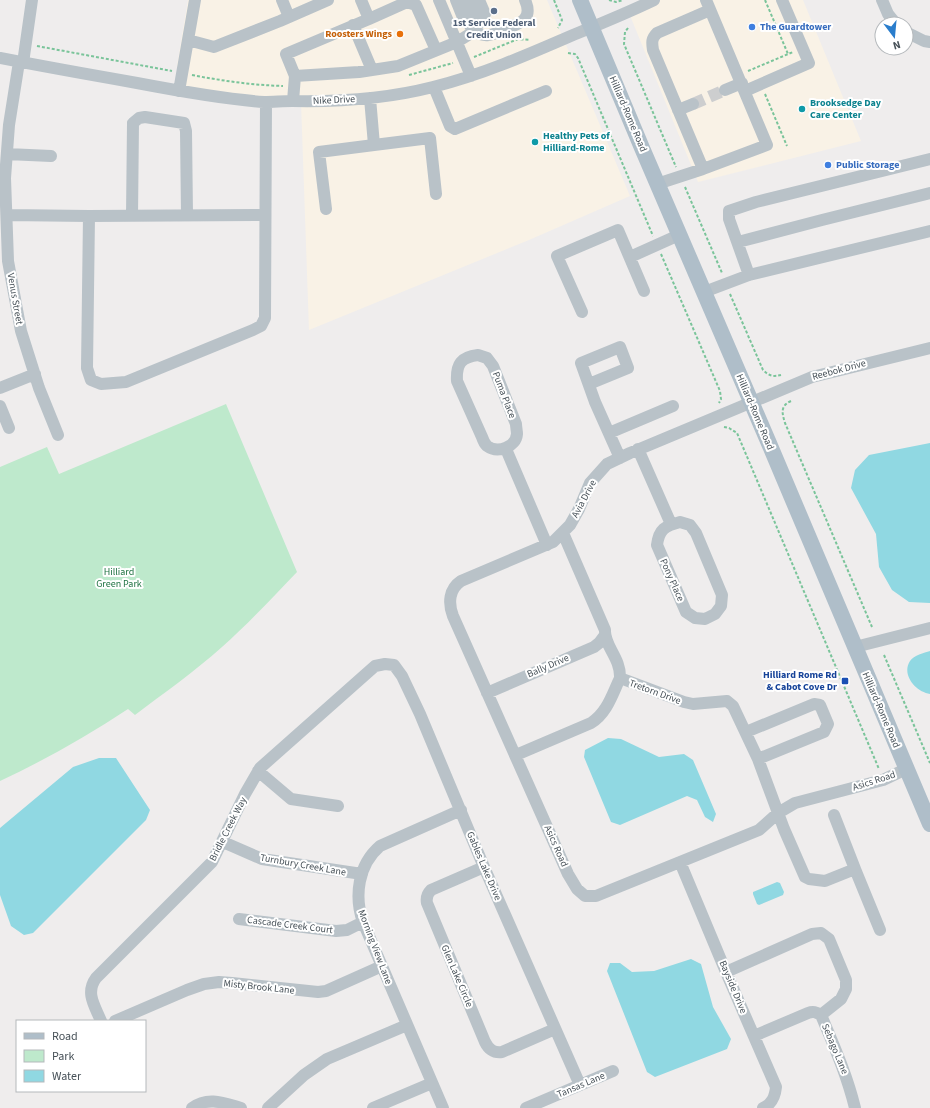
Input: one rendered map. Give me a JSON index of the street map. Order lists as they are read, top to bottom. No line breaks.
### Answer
{"streets":{"main road":["Hilliard-Rome Road"],"street":["Nike Drive","Venus Street","Reebok Drive","Puma Place","Avia Drive","Pony Place","Bally Drive","Tretorn Drive","Asics Road","Bridle Creek Way","Turnbury Creek Lane","Gables Lake Drive","Cascade Creek Court","Morning View Lane","Glen Lake Circle","Misty Brook Lane","Bayside Drive","Sebago Lane","Tansas Lane"]},"crossings":[["Nike Drive","Hilliard-Rome Road"],["Nike Drive","Venus Street"],["Hilliard-Rome Road","Reebok Drive"],["Hilliard-Rome Road","Avia Drive"],["Hilliard-Rome Road","Asics Road"],["Reebok Drive","Avia Drive"],["Avia Drive","Asics Road"],["Bally Drive","Asics Road"],["Tretorn Drive","Asics Road"],["Asics Road","Bayside Drive"],["Bridle Creek Way","Turnbury Creek Lane"],["Bridle Creek Way","Gables Lake Drive"],["Turnbury Creek Lane","Morning View Lane"],["Gables Lake Drive","Morning View Lane"],["Gables Lake Drive","Glen Lake Circle"],["Gables Lake Drive","Tansas Lane"],["Cascade Creek Court","Morning View Lane"],["Morning View Lane","Misty Brook Lane"],["Bayside Drive","Sebago Lane"]],"parks":["Hilliard Green Park"],"places":{"other":["1st Service Federal Credit Union","The Guardtower","Roosters Wings","Brooksedge Day Care Center","Healthy Pets of Hilliard-Rome","Public Storage"],"transit":["Hilliard Rome Rd & Cabot Cove Dr"]},"legend":["Road","Park","Water"],"north":"bottom"}
